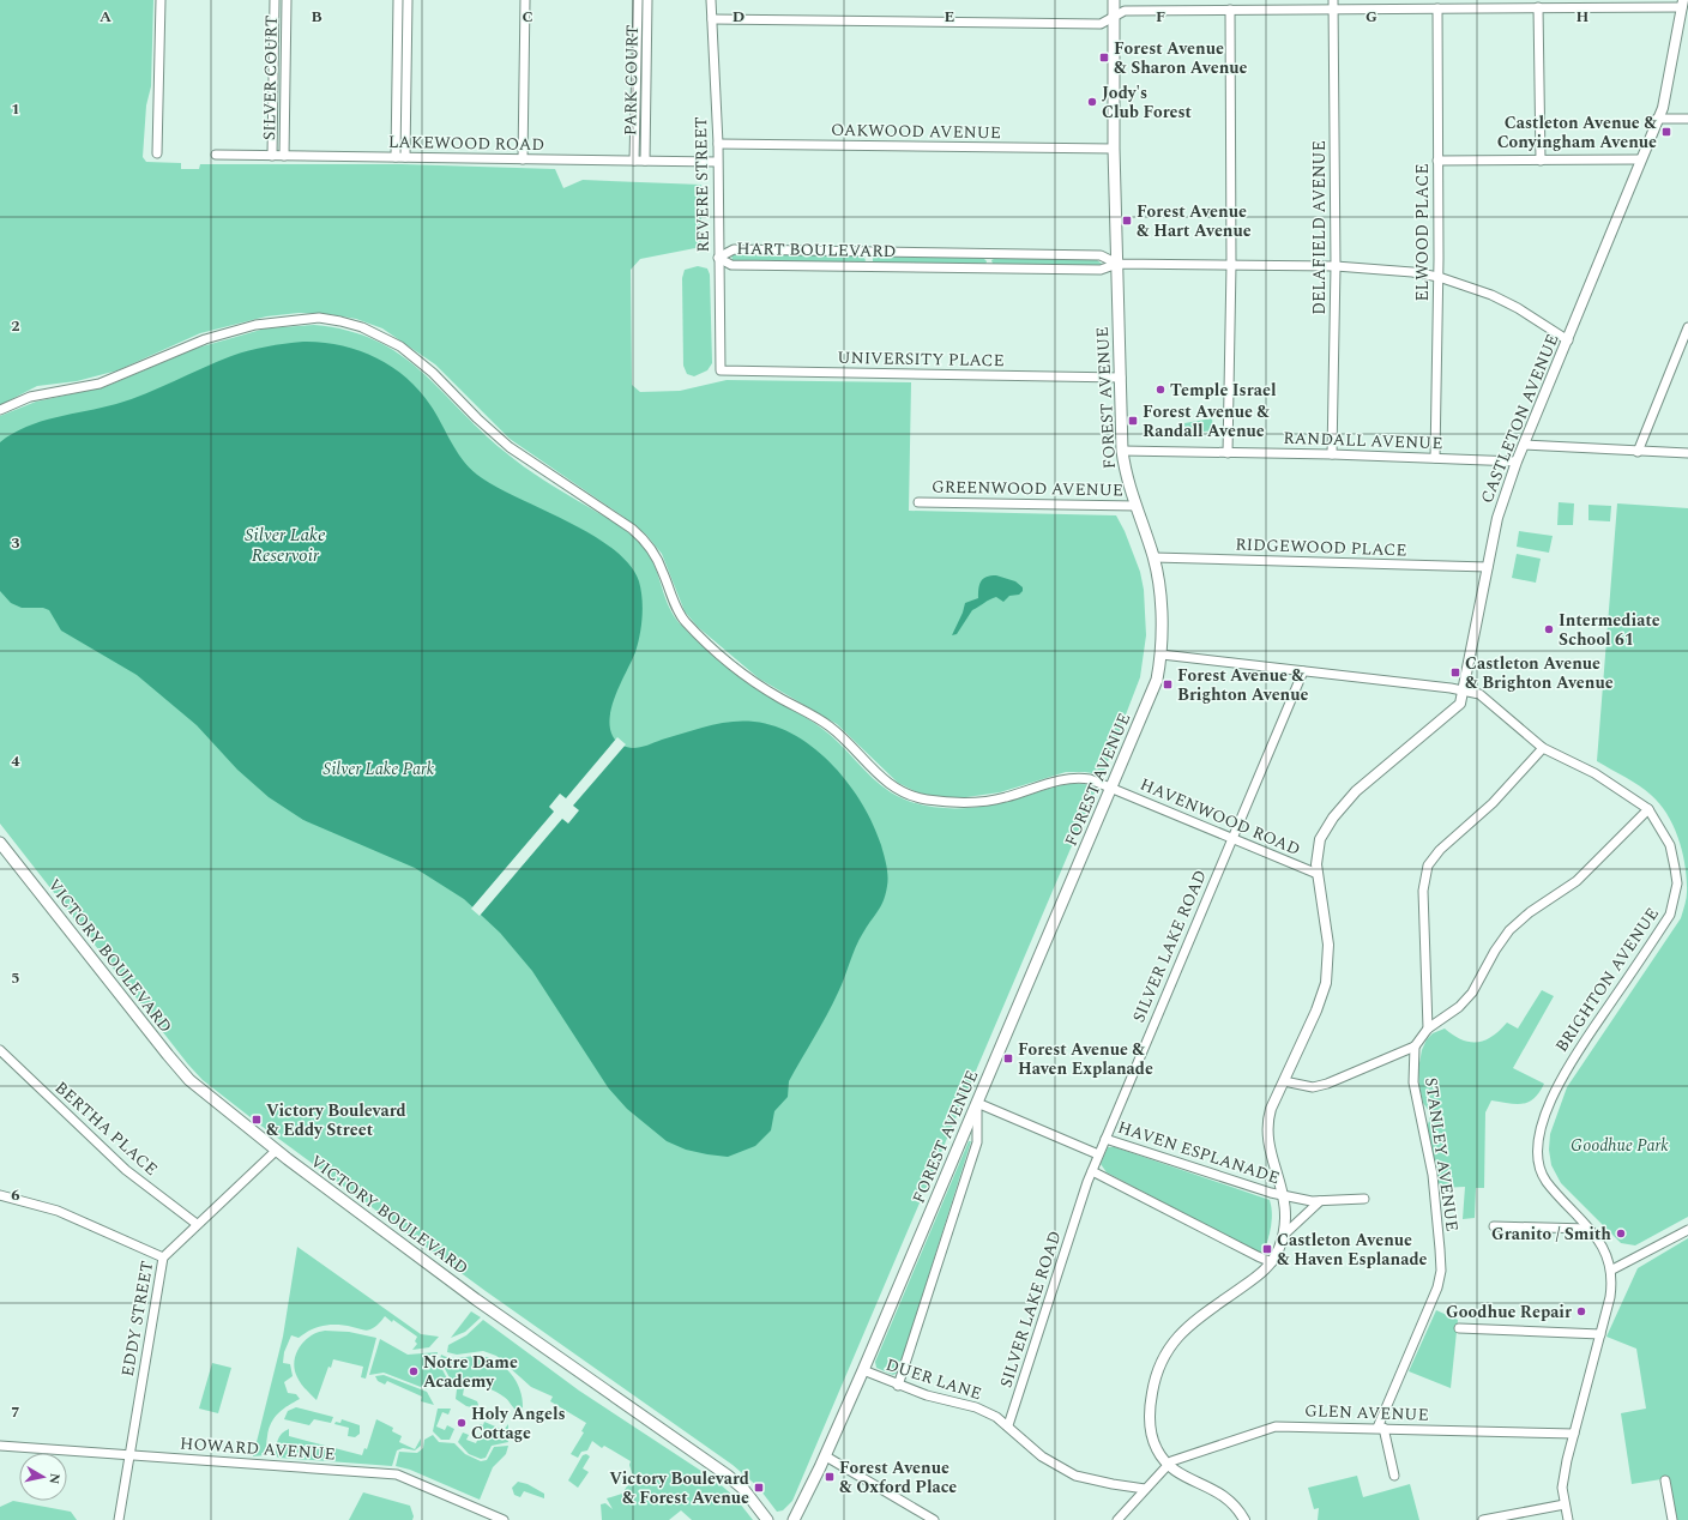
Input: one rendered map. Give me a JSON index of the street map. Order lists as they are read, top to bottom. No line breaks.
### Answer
{"streets":{"main road":["FOREST AVENUE","VICTORY BOULEVARD"],"street":["SILVER COURT","PARK COURT","OAKWOOD AVENUE","LAKEWOOD ROAD","REVERE STREET","DELAFIELD AVENUE","ELWOOD PLACE","HART BOULEVARD","UNIVERSITY PLACE","CASTLETON AVENUE","RANDALL AVENUE","GREENWOOD AVENUE","RIDGEWOOD PLACE","HAVENWOOD ROAD","SILVER LAKE ROAD","BRIGHTON AVENUE","BERTHA PLACE","HAVEN ESPLANADE","STANLEY AVENUE","EDDY STREET","DUER LANE","GLEN AVENUE","HOWARD AVENUE"]},"crossings":[["SILVER COURT","LAKEWOOD ROAD"],["PARK COURT","LAKEWOOD ROAD"],["OAKWOOD AVENUE","REVERE STREET"],["OAKWOOD AVENUE","FOREST AVENUE"],["LAKEWOOD ROAD","REVERE STREET"],["REVERE STREET","HART BOULEVARD"],["REVERE STREET","UNIVERSITY PLACE"],["DELAFIELD AVENUE","HART BOULEVARD"],["DELAFIELD AVENUE","RANDALL AVENUE"],["ELWOOD PLACE","HART BOULEVARD"],["ELWOOD PLACE","RANDALL AVENUE"],["HART BOULEVARD","FOREST AVENUE"],["HART BOULEVARD","CASTLETON AVENUE"],["UNIVERSITY PLACE","FOREST AVENUE"],["FOREST AVENUE","RANDALL AVENUE"],["FOREST AVENUE","GREENWOOD AVENUE"],["FOREST AVENUE","RIDGEWOOD PLACE"],["FOREST AVENUE","HAVENWOOD ROAD"],["FOREST AVENUE","BRIGHTON AVENUE"],["FOREST AVENUE","DUER LANE"],["CASTLETON AVENUE","RANDALL AVENUE"],["CASTLETON AVENUE","RIDGEWOOD PLACE"],["CASTLETON AVENUE","HAVENWOOD ROAD"],["CASTLETON AVENUE","BRIGHTON AVENUE"],["CASTLETON AVENUE","HAVEN ESPLANADE"],["CASTLETON AVENUE","GLEN AVENUE"],["HAVENWOOD ROAD","SILVER LAKE ROAD"],["SILVER LAKE ROAD","BRIGHTON AVENUE"],["SILVER LAKE ROAD","HAVEN ESPLANADE"],["SILVER LAKE ROAD","DUER LANE"],["VICTORY BOULEVARD","EDDY STREET"],["BRIGHTON AVENUE","GLEN AVENUE"],["BERTHA PLACE","EDDY STREET"],["STANLEY AVENUE","GLEN AVENUE"],["EDDY STREET","HOWARD AVENUE"]],"water":["Silver Lake Reservoir"],"parks":["Silver Lake Park","Goodhue Park"],"places":{"transit":["Forest Avenue & Sharon Avenue","Castleton Avenue & Conyingham Avenue","Forest Avenue & Hart Avenue","Forest Avenue & Randall Avenue","Castleton Avenue & Brighton Avenue","Forest Avenue & Brighton Avenue","Forest Avenue & Haven Explanade","Victory Boulevard & Eddy Street","Castleton Avenue & Haven Esplanade","Forest Avenue & Oxford Place","Victory Boulevard & Forest Avenue"],"other":["Jody's Club Forest","Temple Israel","Intermediate School 61","Granito / Smith","Goodhue Repair","Notre Dame Academy","Holy Angels Cottage"]},"north":"right","grid":{"columns":["A","B","C","D","E","F","G","H"],"rows":["1","2","3","4","5","6","7"]}}
